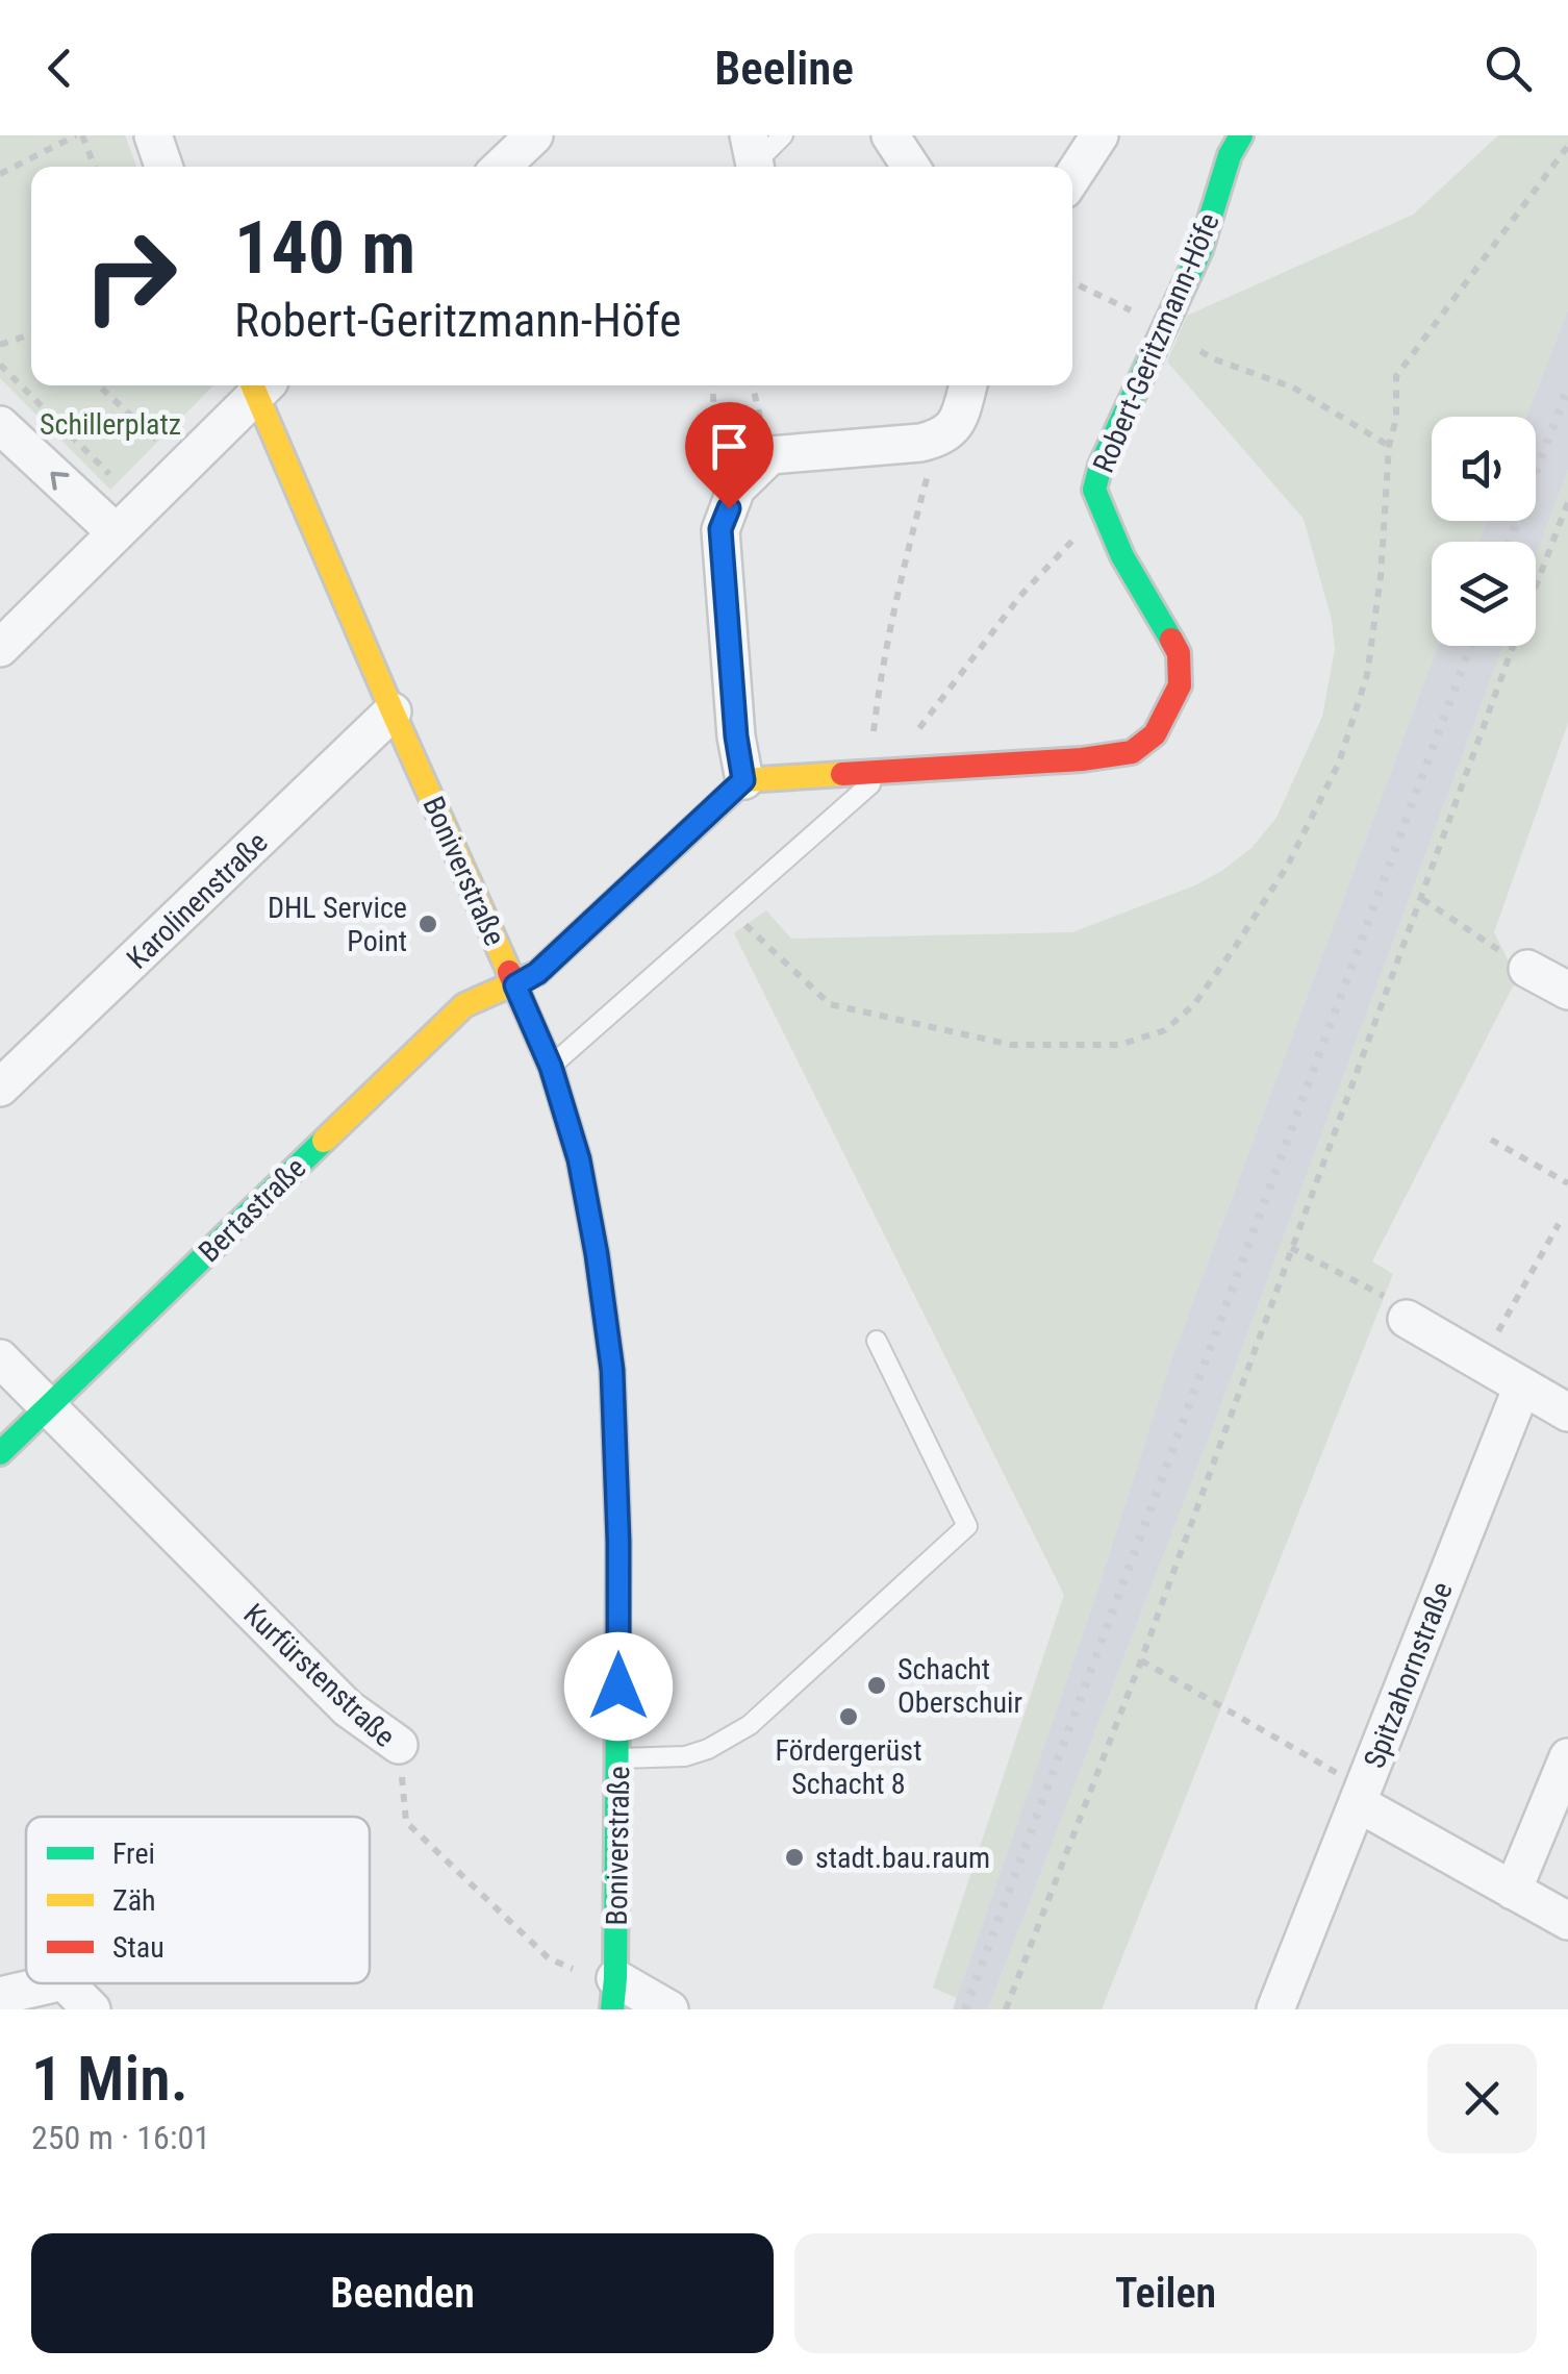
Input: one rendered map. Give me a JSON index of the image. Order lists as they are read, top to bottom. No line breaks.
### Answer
{"streets":{"street":["Robert-Geritzmann-Höfe","Boniverstraße","Karolinenstraße","Bertastraße","Kurfürstenstraße","Spitzahornstraße"]},"crossings":[["Boniverstraße","Karolinenstraße"],["Boniverstraße","Bertastraße"],["Boniverstraße","Kurfürstenstraße"],["Bertastraße","Kurfürstenstraße"]],"parks":["Schillerplatz"],"places":["DHL Service Point","Schacht Oberschuir","Fördergerüst Schacht 8","stadt.bau.raum"],"legend":["Frei","Zäh","Stau"],"page":{"header":"Beeline","turn":["140 m","Robert-Geritzmann-Höfe"],"heading":["1 Min.","250 m · 16:01"],"buttons":["Beenden","Teilen"]}}
